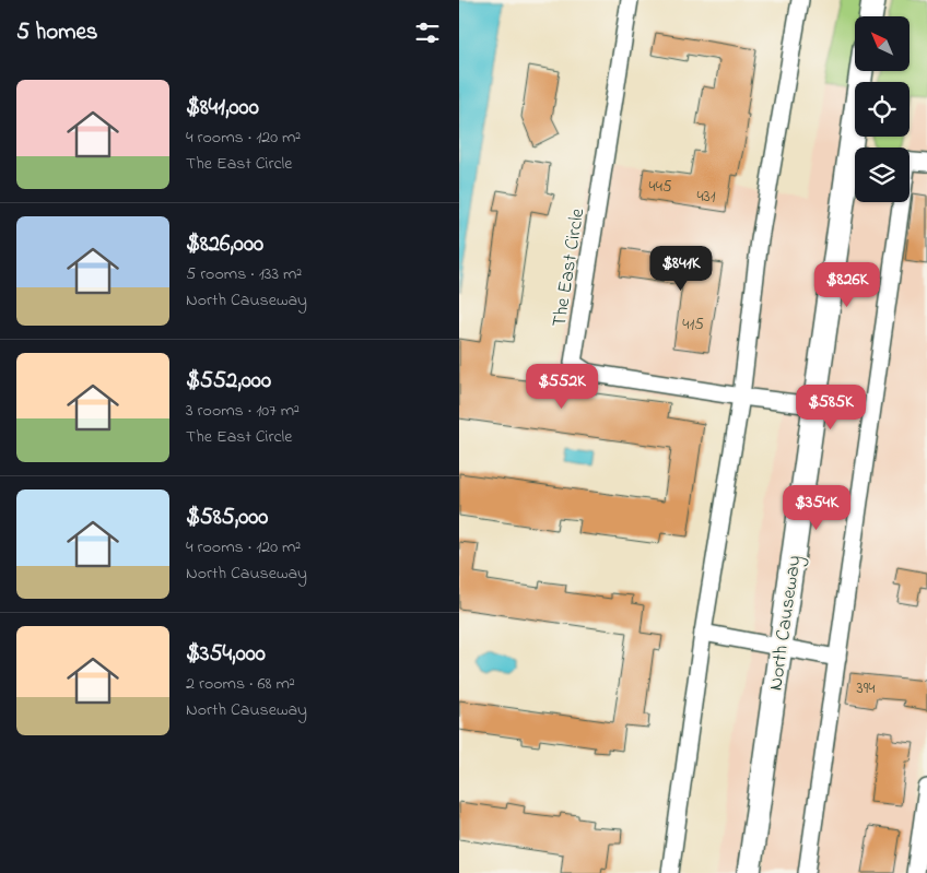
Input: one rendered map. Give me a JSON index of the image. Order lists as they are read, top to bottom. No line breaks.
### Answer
{"streets":{"main road":["North Causeway"],"street":["The East Circle"]},"crossings":[["The East Circle","North Causeway"]],"house_numbers":["445","431","415","394"],"north":"top left","page":{"heading":"5 homes","list":[{"name":"$841,000","note":"4 rooms · 120 m² · The East Circle"},{"name":"$826,000","note":"5 rooms · 133 m² · North Causeway"},{"name":"$552,000","note":"3 rooms · 107 m² · The East Circle"},{"name":"$585,000","note":"4 rooms · 120 m² · North Causeway"},{"name":"$354,000","note":"2 rooms · 68 m² · North Causeway"}],"price":["$841K","$826K","$552K","$585K","$354K"]}}
